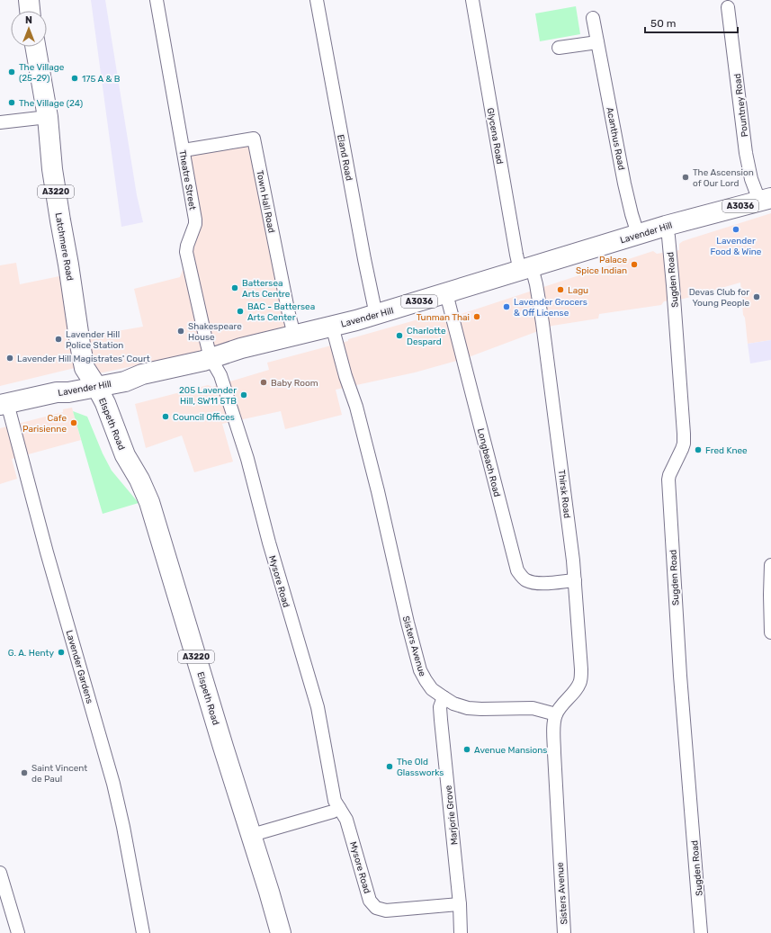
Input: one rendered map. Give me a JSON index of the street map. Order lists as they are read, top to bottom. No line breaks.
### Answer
{"streets":{"main road":["A3220","A3036","Lavender Hill","Latchmere Road","Elspeth Road"],"street":["Pountney Road","Glycena Road","Acanthus Road","Eland Road","Theatre Street","Town Hall Road","Sugden Road","Longbeach Road","Thirsk Road","Mysore Road","Sisters Avenue","Lavender Gardens","Marjorie Grove"]},"crossings":[["Pountney Road","Lavender Hill"],["Glycena Road","Lavender Hill"],["Glycena Road","Thirsk Road"],["Acanthus Road","Lavender Hill"],["Eland Road","Lavender Hill"],["Theatre Street","Town Hall Road"],["Theatre Street","Lavender Hill"],["Theatre Street","Mysore Road"],["Town Hall Road","Lavender Hill"],["Lavender Hill","Latchmere Road"],["Lavender Hill","Sugden Road"],["Lavender Hill","Elspeth Road"],["Lavender Hill","Longbeach Road"],["Lavender Hill","Thirsk Road"],["Lavender Hill","Mysore Road"],["Lavender Hill","Sisters Avenue"],["Lavender Hill","Lavender Gardens"],["Latchmere Road","Elspeth Road"],["Longbeach Road","Thirsk Road"],["Thirsk Road","Sisters Avenue"],["Mysore Road","Marjorie Grove"],["Sisters Avenue","Marjorie Grove"]],"places":["The Village (25-29)","175 A & B","The Village (24)","The Ascension of Our Lord","Lavender Food & Wine","Palace Spice Indian","Battersea Arts Centre","Lagu","Devas Club for Young People","Lavender Grocers & Off License","BAC - Battersea Arts Center","Tunman Thai","Shakespeare House","Charlotte Despard","Lavender Hill Police Station","Lavender Hill Magistrates' Court","Baby Room","205 Lavender Hill, SW11 5TB","Council Offices","Cafe Parisienne","Fred Knee","G. A. Henty","Avenue Mansions","The Old Glassworks","Saint Vincent de Paul"],"scale_bar":"50 m","north":"top"}
